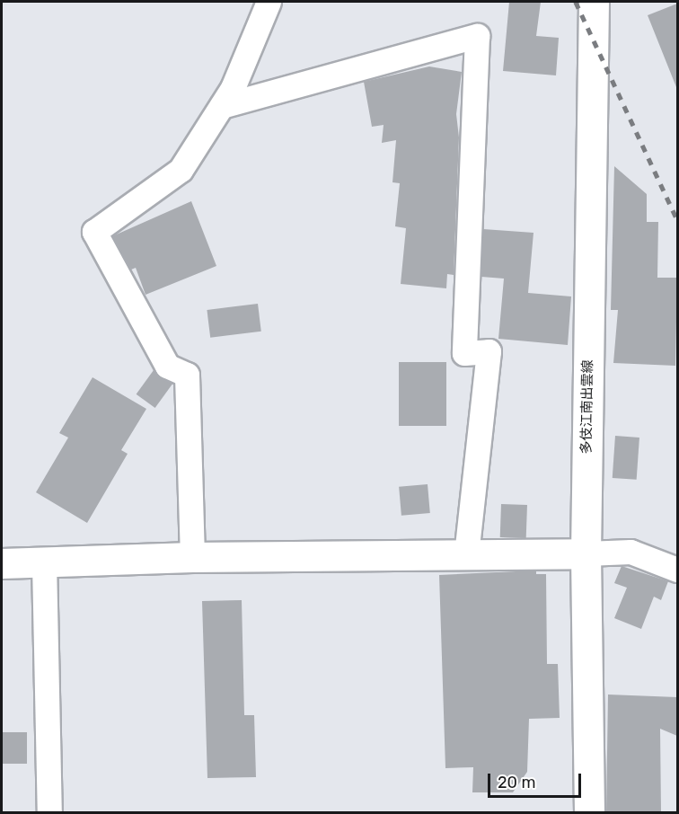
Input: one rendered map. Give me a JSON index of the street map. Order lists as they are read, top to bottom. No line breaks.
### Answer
{"streets":{"main road":["多伎江南出雲線"]},"scale_bar":"20 m"}
